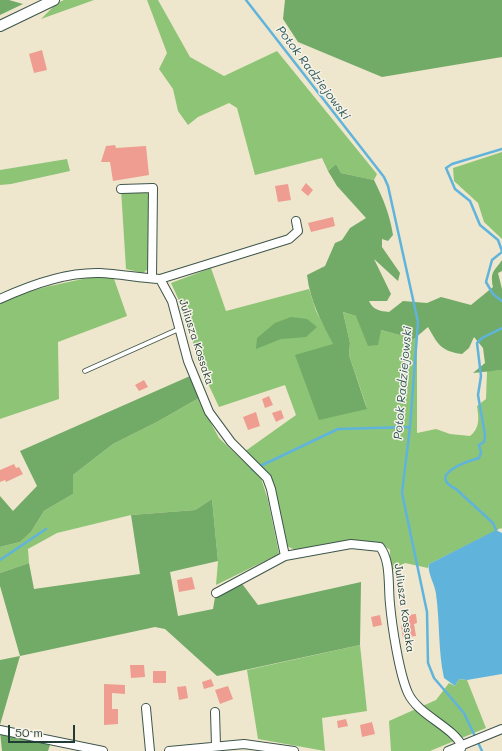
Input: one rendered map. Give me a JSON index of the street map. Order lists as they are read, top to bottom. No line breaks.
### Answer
{"streets":{"street":["Juliusza Kossaka"]},"water":["Potok Radziejowski"],"scale_bar":"50 m"}
